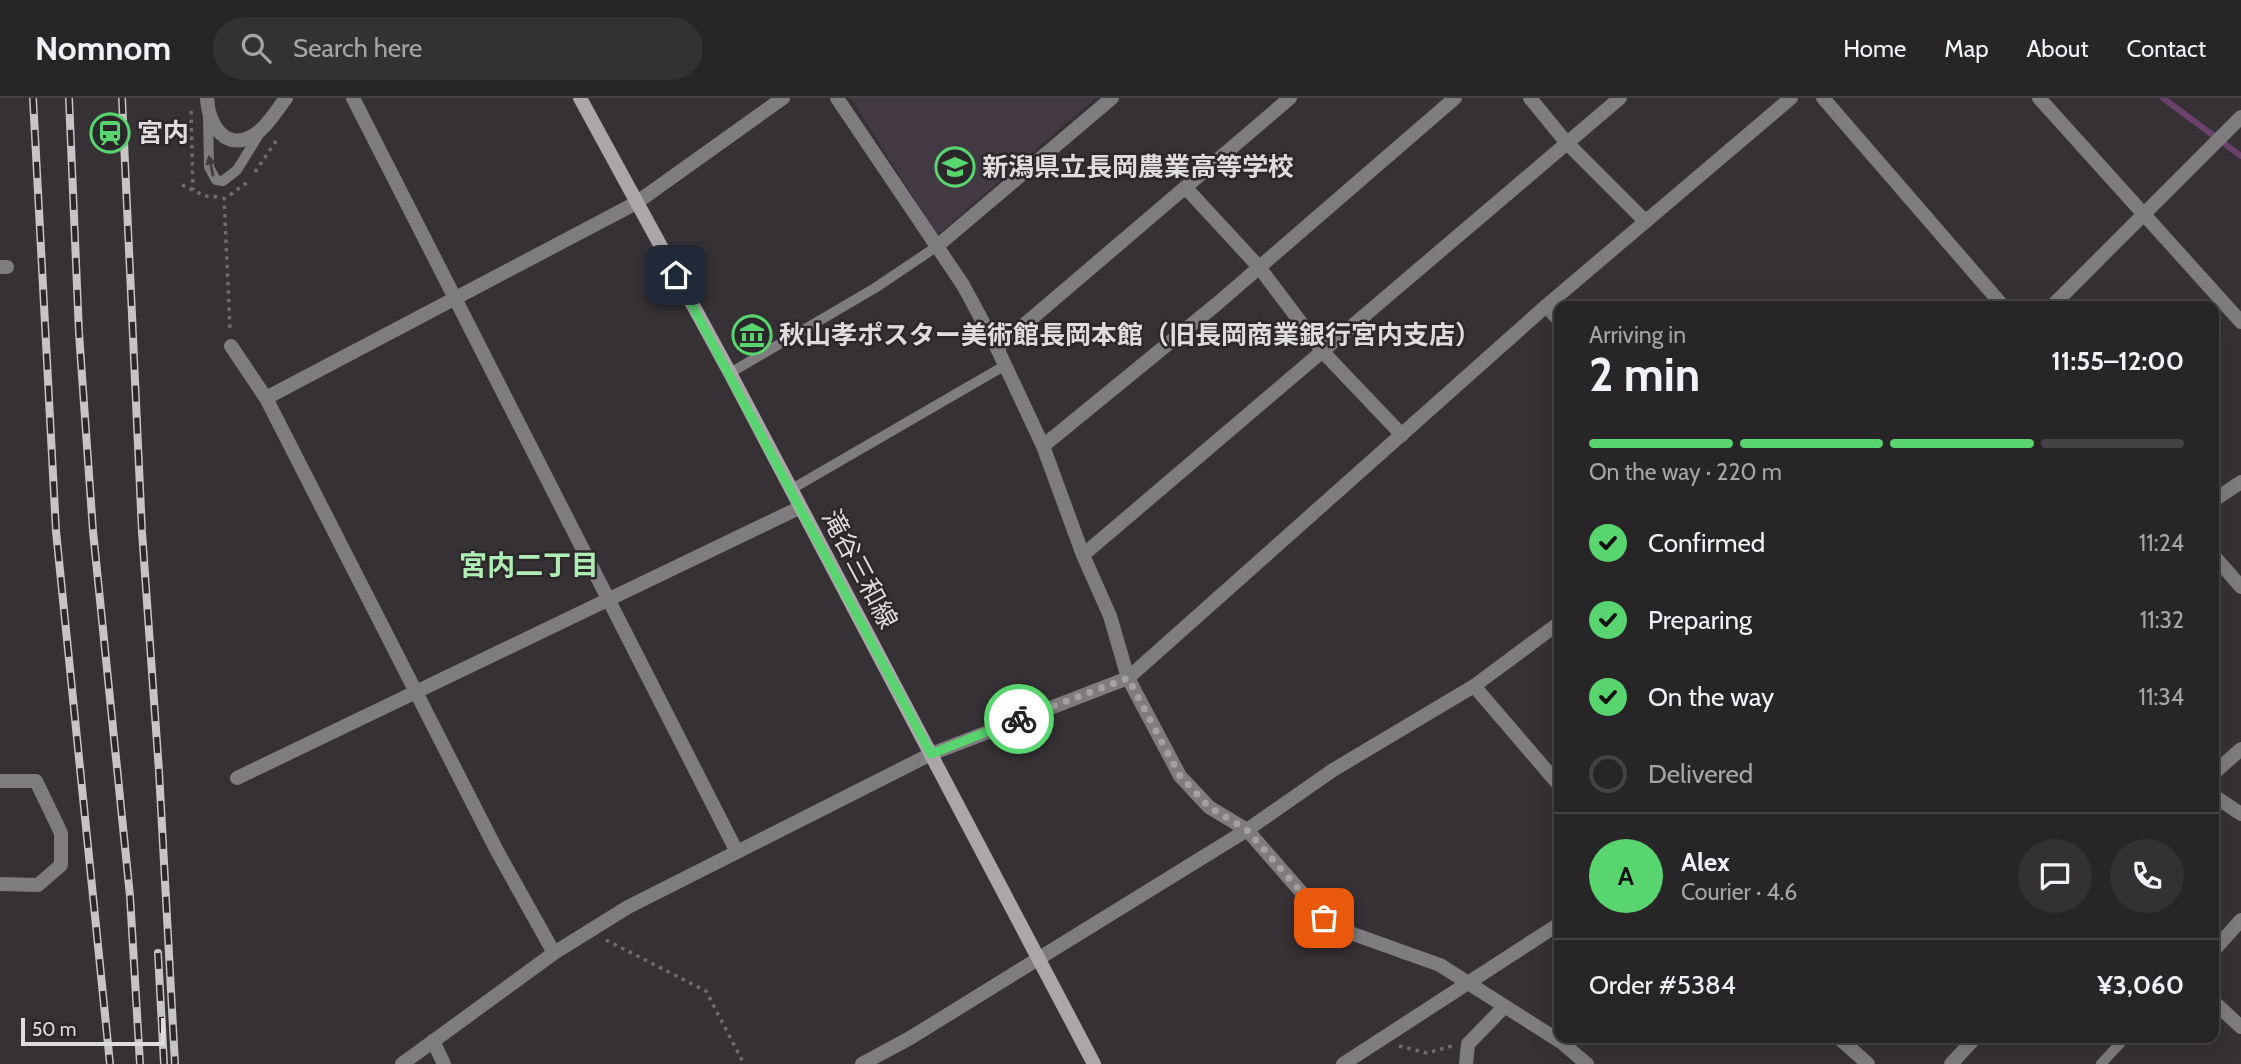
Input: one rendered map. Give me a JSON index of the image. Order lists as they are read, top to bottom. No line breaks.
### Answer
{"streets":{"main road":["滝谷三和線"]},"districts":["宮内二丁目"],"places":{"station":["宮内"],"school or university":["新潟県立長岡農業高等学校"],"museum":["秋山孝ポスター美術館長岡本館（旧長岡商業銀行宮内支店）"]},"scale_bar":"50 m","page":{"header":"Nomnom","search":"Search here","nav":["Home","Map","About","Contact"],"heading":["2 min","Arriving in","11:55–12:00"],"panel":["Alex","Courier · 4.6","Order #5384","¥3,060"],"bar":"On the way · 220 m","list":[["Confirmed","11:24"],["Preparing","11:32"],["On the way","11:34"],"Delivered"],"round":"A","scale":"50 m"}}
